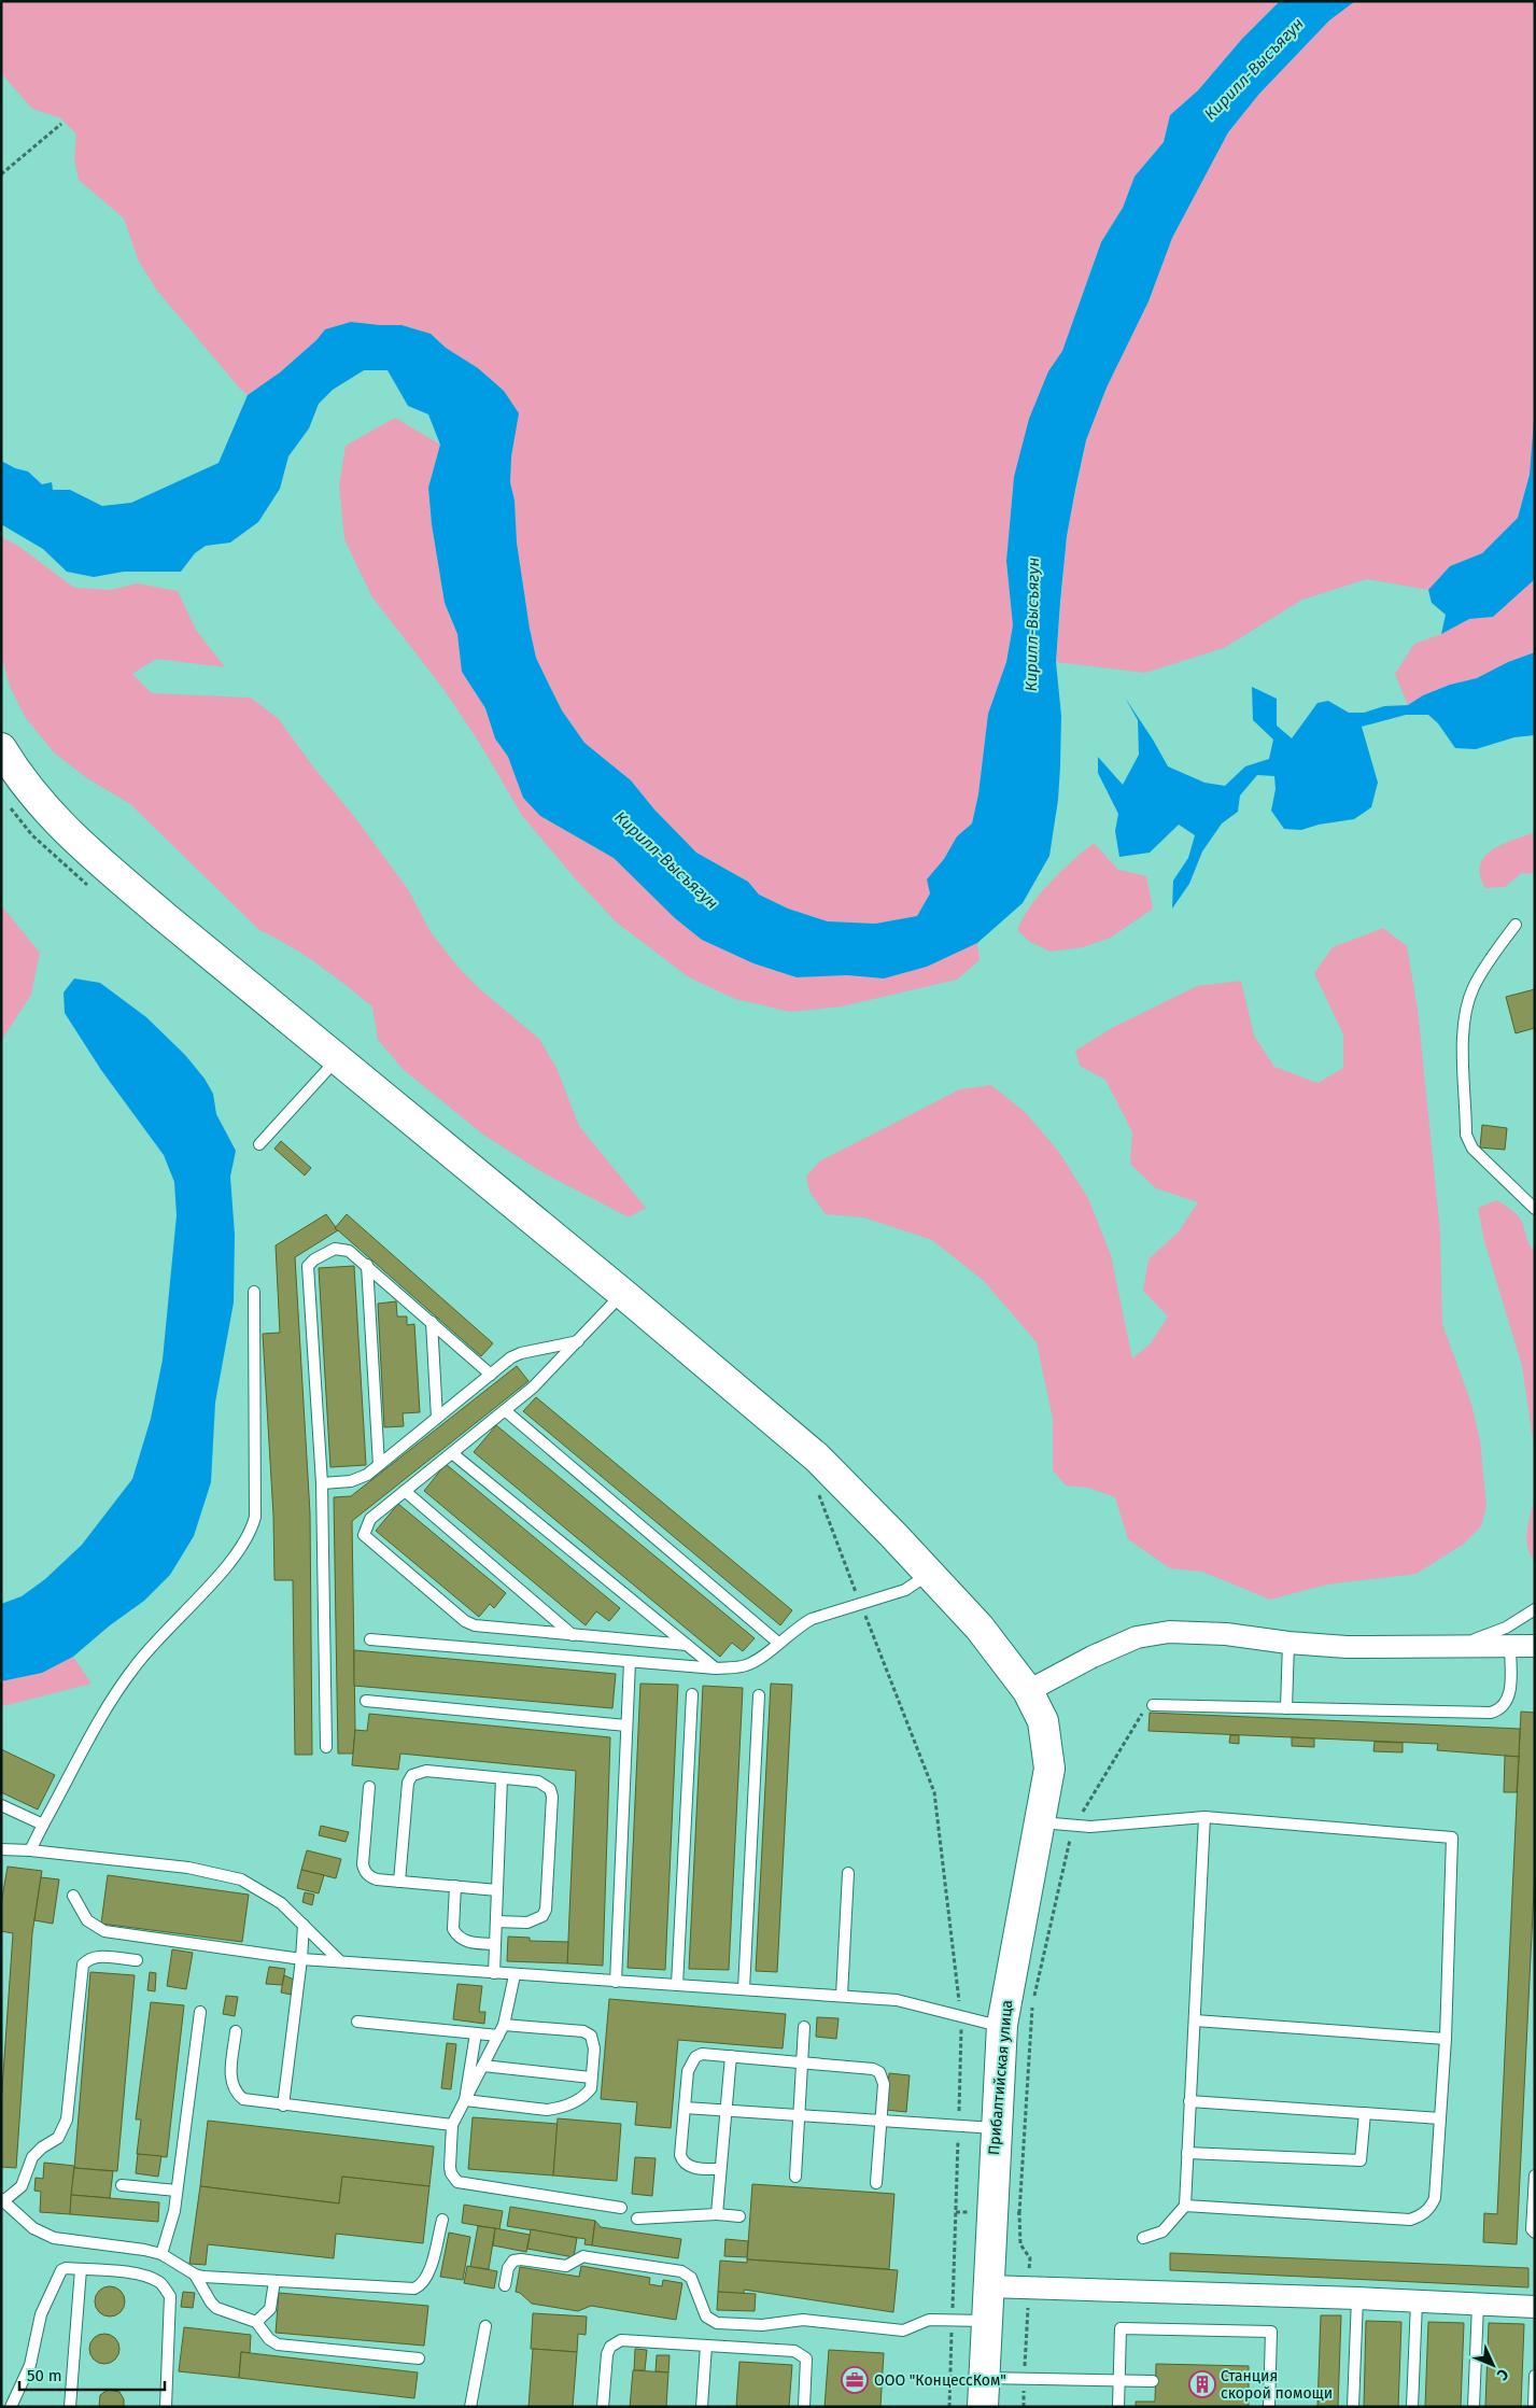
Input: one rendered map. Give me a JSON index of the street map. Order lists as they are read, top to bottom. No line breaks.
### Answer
{"streets":{"street":["Прибалтийская улица"]},"water":["Кирилл-Высъягун"],"places":{"office":["ООО \"КонцессКом\""],"building":["Станция скорой помощи"]},"scale_bar":"50 m","north":"bottom right"}
